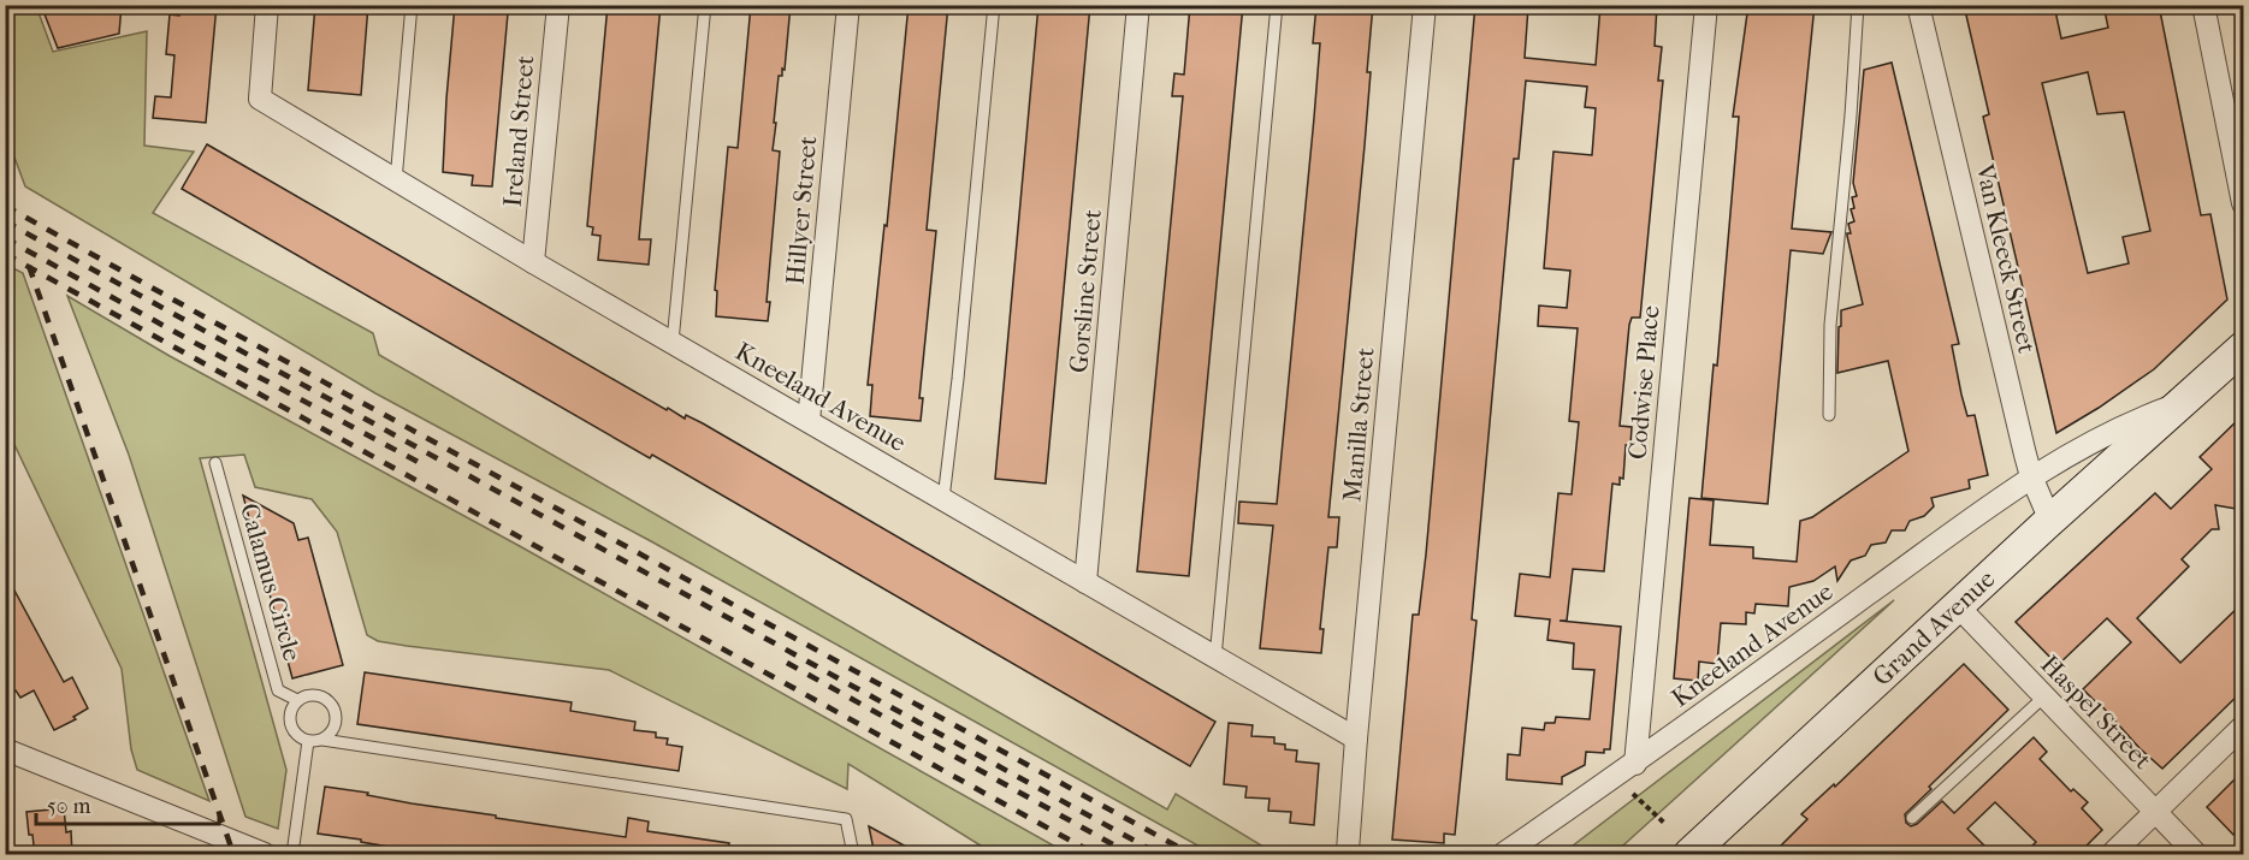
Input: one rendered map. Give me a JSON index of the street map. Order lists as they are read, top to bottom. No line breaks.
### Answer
{"streets":{"main road":["Grand Avenue"],"street":["Ireland Street","Hillyer Street","Van Kleeck Street","Gorsline Street","Codwise Place","Kneeland Avenue","Manilla Street","Haspel Street"],"lane":["Calamus Circle"]},"crossings":[["Ireland Street","Kneeland Avenue"],["Hillyer Street","Kneeland Avenue"],["Van Kleeck Street","Kneeland Avenue"],["Van Kleeck Street","Grand Avenue"],["Gorsline Street","Kneeland Avenue"],["Codwise Place","Kneeland Avenue"],["Kneeland Avenue","Manilla Street"],["Kneeland Avenue","Grand Avenue"],["Grand Avenue","Haspel Street"]],"scale_bar":"50 m"}
